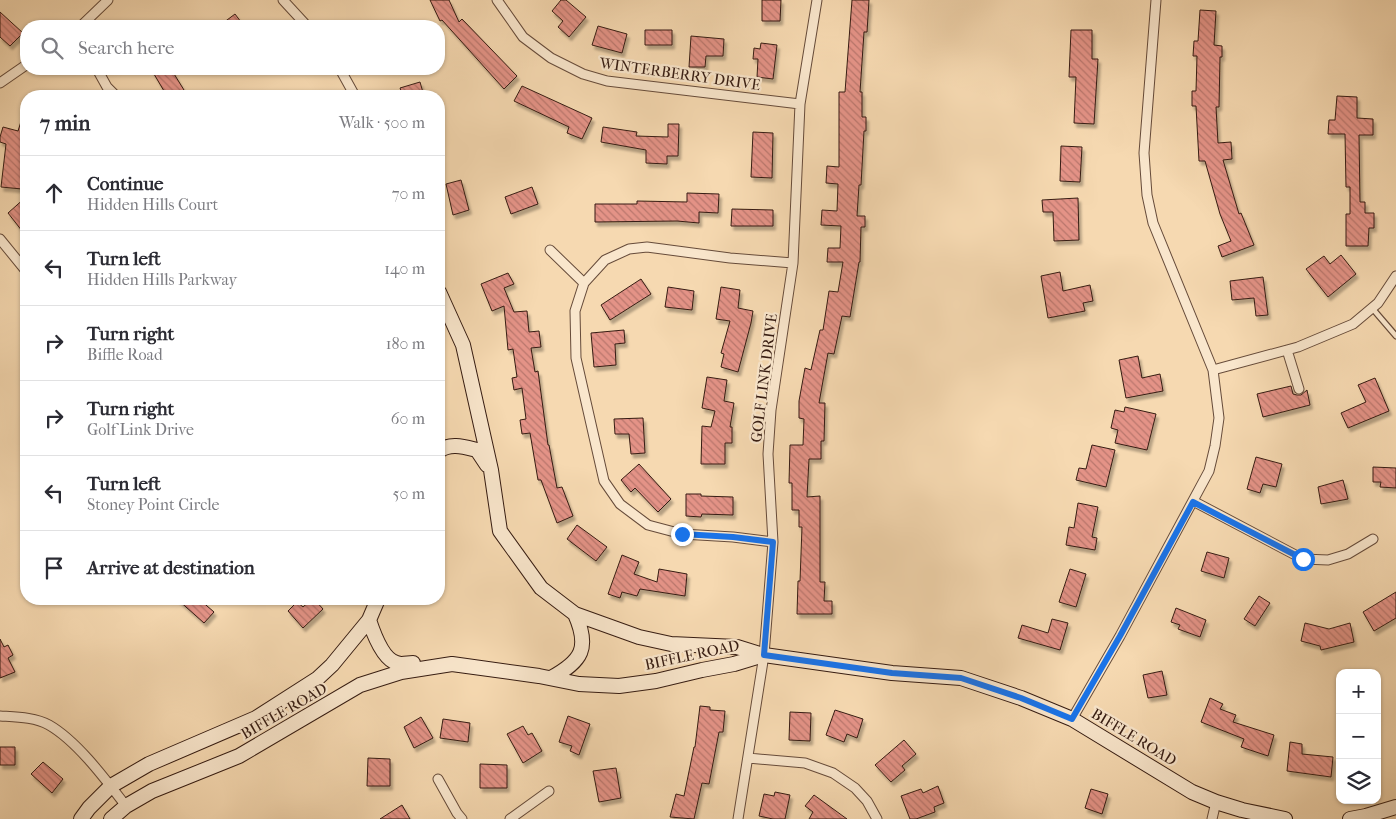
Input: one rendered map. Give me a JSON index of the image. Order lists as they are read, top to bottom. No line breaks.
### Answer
{"streets":{"street":["WINTERBERRY DRIVE","GOLF LINK DRIVE","BIFFLE ROAD"]},"crossings":[["WINTERBERRY DRIVE","GOLF LINK DRIVE"],["GOLF LINK DRIVE","BIFFLE ROAD"]],"page":{"search":"Search here","heading":["7 min","Walk · 500 m"],"list":[["Continue","Hidden Hills Court","70 m"],["Turn left","Hidden Hills Parkway","140 m"],["Turn right","Biffle Road","180 m"],["Turn right","Golf Link Drive","60 m"],["Turn left","Stoney Point Circle","50 m"],"Arrive at destination"],"map_buttons":["+","−"]}}
